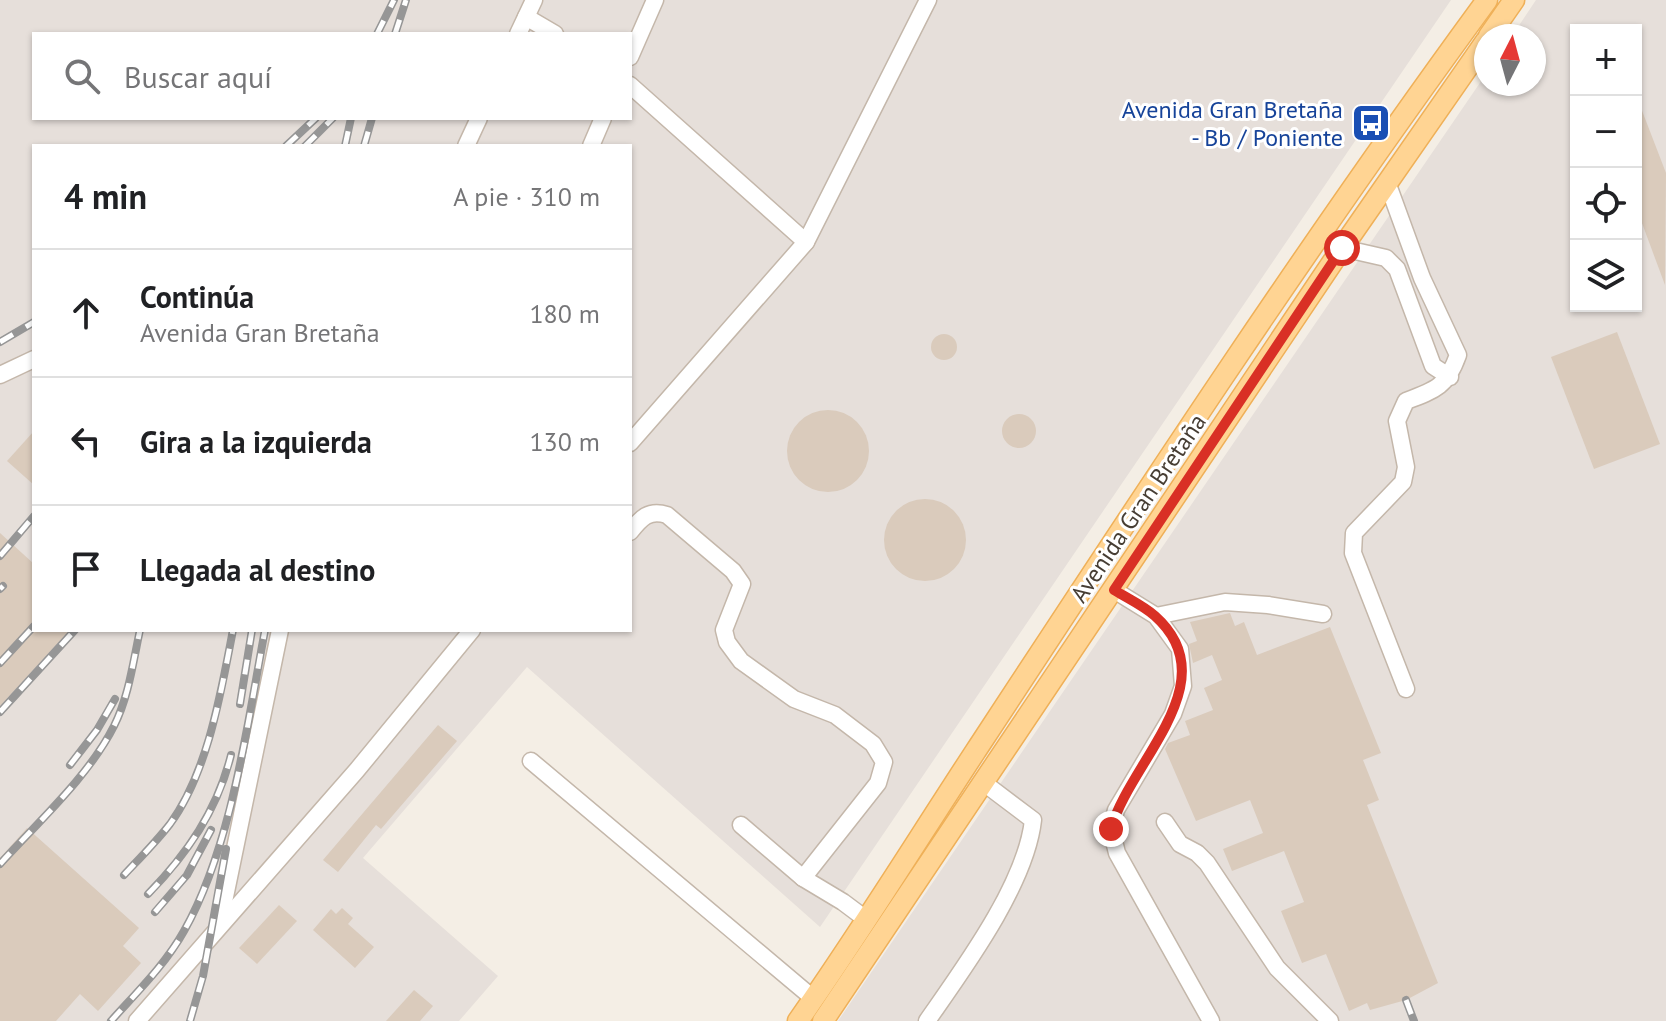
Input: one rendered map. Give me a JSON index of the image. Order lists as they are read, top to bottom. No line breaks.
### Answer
{"streets":{"main road":["Avenida Gran Bretaña"]},"places":{"bus stop":["Avenida Gran Bretaña - Bb / Poniente"]},"north":"top","page":{"map_buttons":["+","−"],"search":"Buscar aquí","heading":["4 min","A pie · 310 m"],"list":[["Continúa","Avenida Gran Bretaña","180 m"],["Gira a la izquierda","130 m"],"Llegada al destino"]}}
